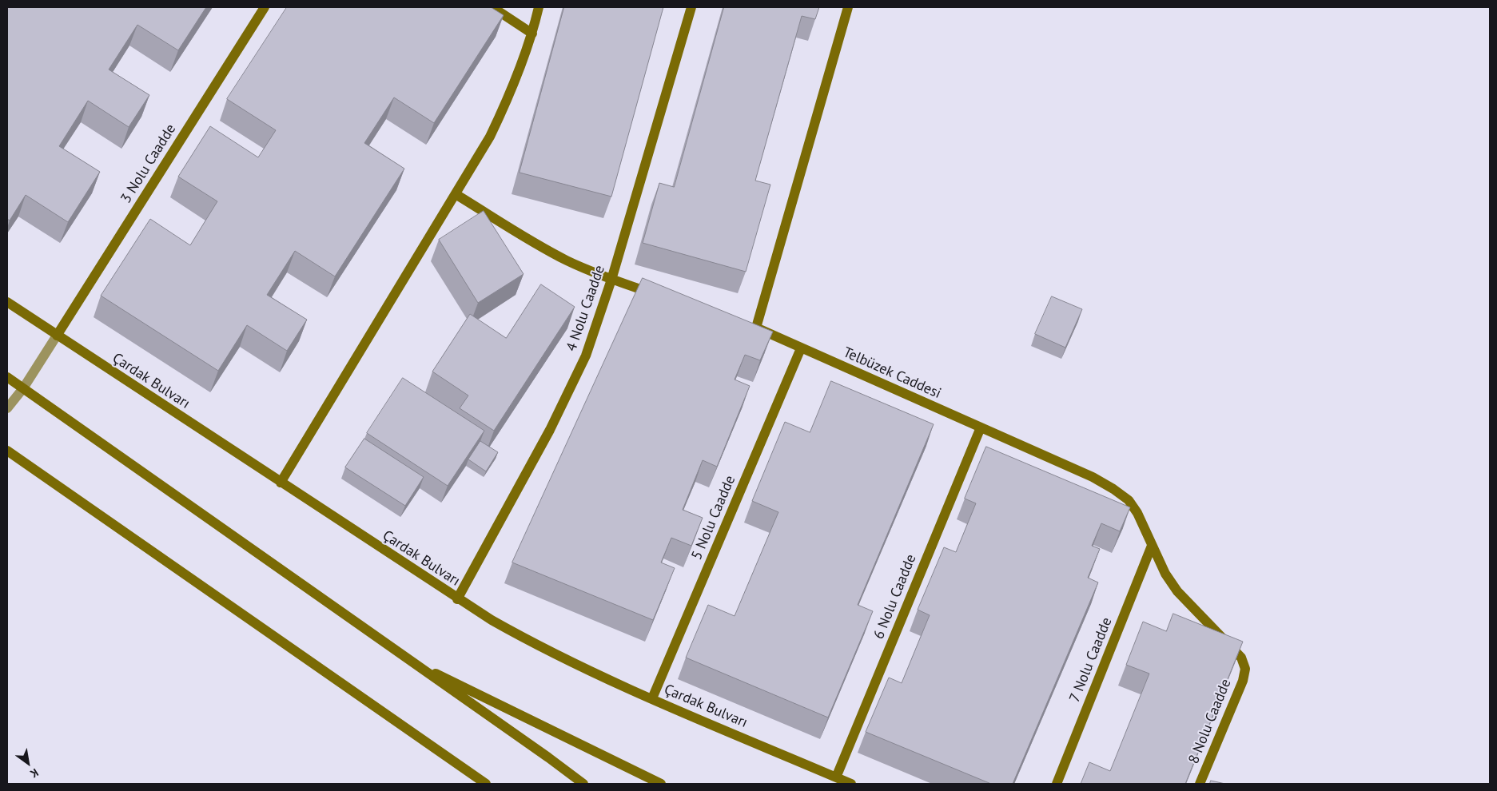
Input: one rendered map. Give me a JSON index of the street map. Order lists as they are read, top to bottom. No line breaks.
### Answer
{"streets":{"street":["3 Nolu Caadde","4 Nolu Caadde","Telbüzek Caddesi","Çardak Bulvarı","5 Nolu Caadde","6 Nolu Caadde","7 Nolu Caadde","8 Nolu Caadde"]},"crossings":[["3 Nolu Caadde","Çardak Bulvarı"],["4 Nolu Caadde","Çardak Bulvarı"],["Telbüzek Caddesi","5 Nolu Caadde"],["Telbüzek Caddesi","6 Nolu Caadde"],["Telbüzek Caddesi","7 Nolu Caadde"],["Telbüzek Caddesi","8 Nolu Caadde"],["Çardak Bulvarı","5 Nolu Caadde"],["Çardak Bulvarı","6 Nolu Caadde"]],"north":"bottom right"}
